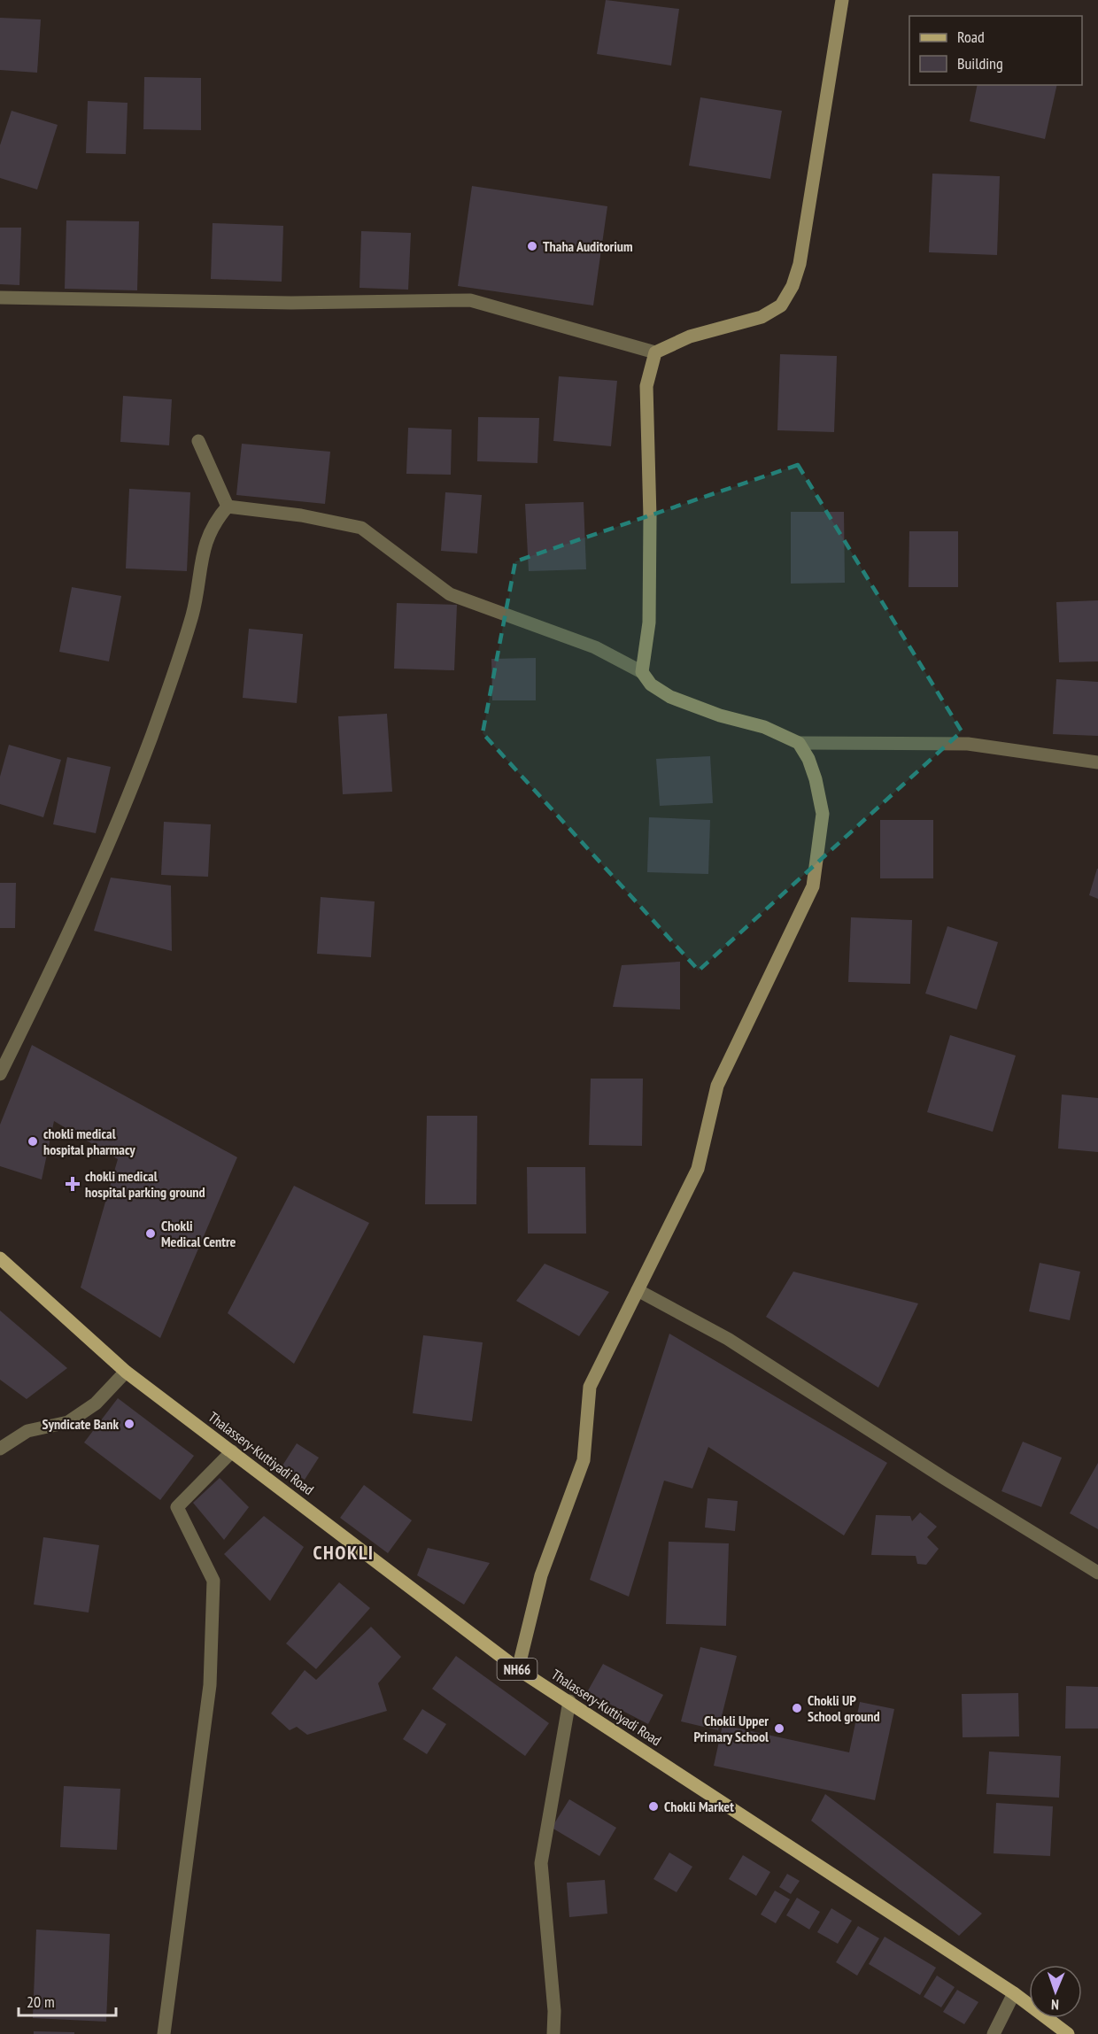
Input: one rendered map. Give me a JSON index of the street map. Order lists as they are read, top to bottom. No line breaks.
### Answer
{"streets":{"main road":["Thalassery-Kuttiyadi Road","NH66"]},"districts":["CHOKLI"],"places":{"other":["Thaha Auditorium","chokli medical hospital pharmacy","Chokli Medical Centre","Syndicate Bank","Chokli UP School ground","Chokli Upper Primary School","Chokli Market"],"health":["chokli medical hospital parking ground"]},"legend":["Road","Building"],"scale_bar":"20 m","north":"bottom"}
